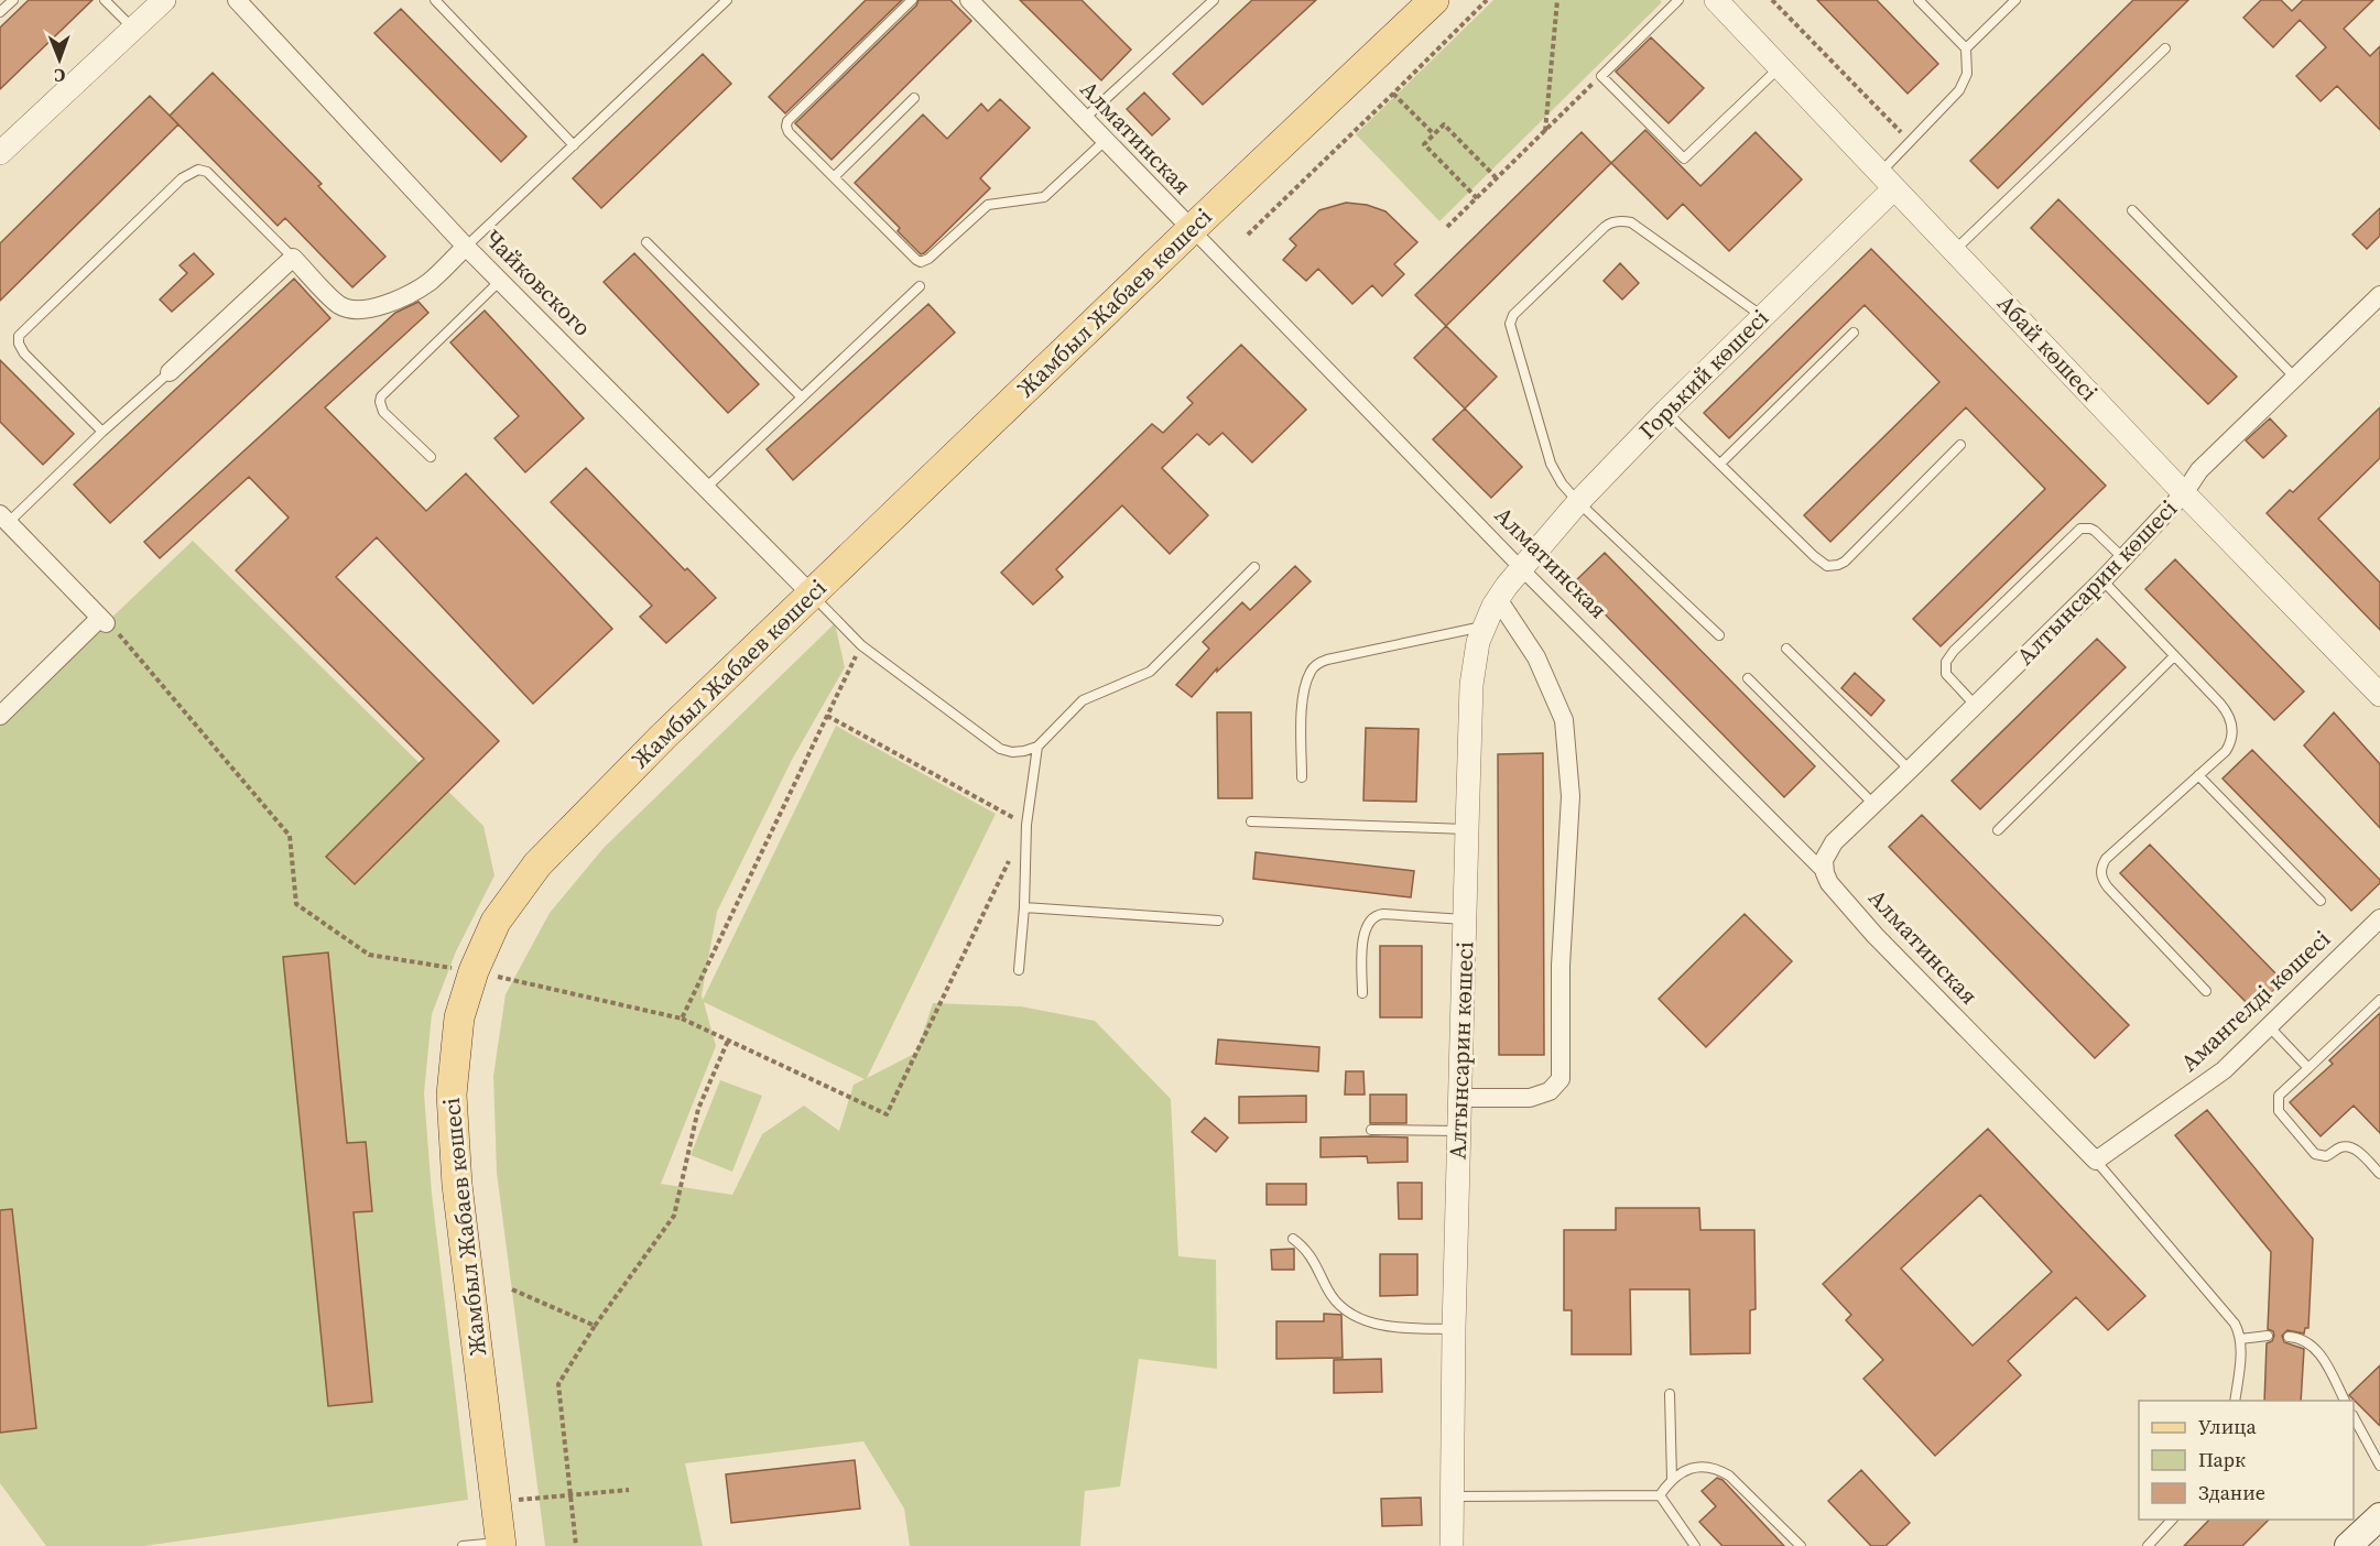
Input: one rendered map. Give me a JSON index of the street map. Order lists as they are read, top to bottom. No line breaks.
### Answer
{"streets":{"main road":["Жамбыл Жабаев көшесі"],"street":["Алматинская","Чайковского","Абай көшесі","Горький көшесі","Алтынсарин көшесі","Амангелді көшесі"]},"crossings":[["Алматинская","Жамбыл Жабаев көшесі"],["Алматинская","Горький көшесі"],["Алматинская","Алтынсарин көшесі"],["Алматинская","Амангелді көшесі"],["Чайковского","Жамбыл Жабаев көшесі"],["Абай көшесі","Горький көшесі"],["Абай көшесі","Алтынсарин көшесі"],["Горький көшесі","Алтынсарин көшесі"]],"legend":["Улица","Парк","Здание"],"north":"bottom"}
